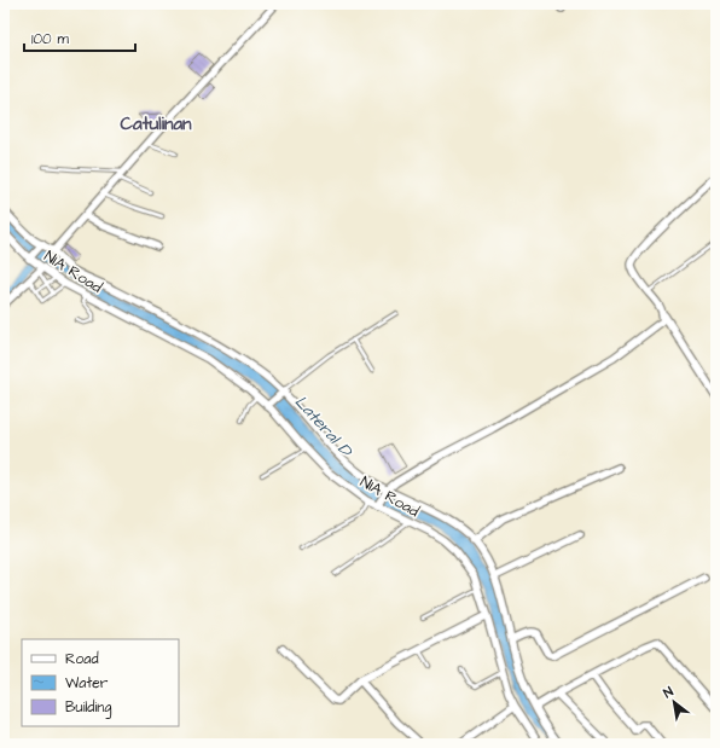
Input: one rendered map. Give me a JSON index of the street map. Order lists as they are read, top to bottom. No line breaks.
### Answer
{"streets":{"street":["NIA Road"]},"districts":["Catulinan"],"water":["Lateral D"],"legend":["Road","Water","Building"],"scale_bar":"100 m","north":"top left"}
